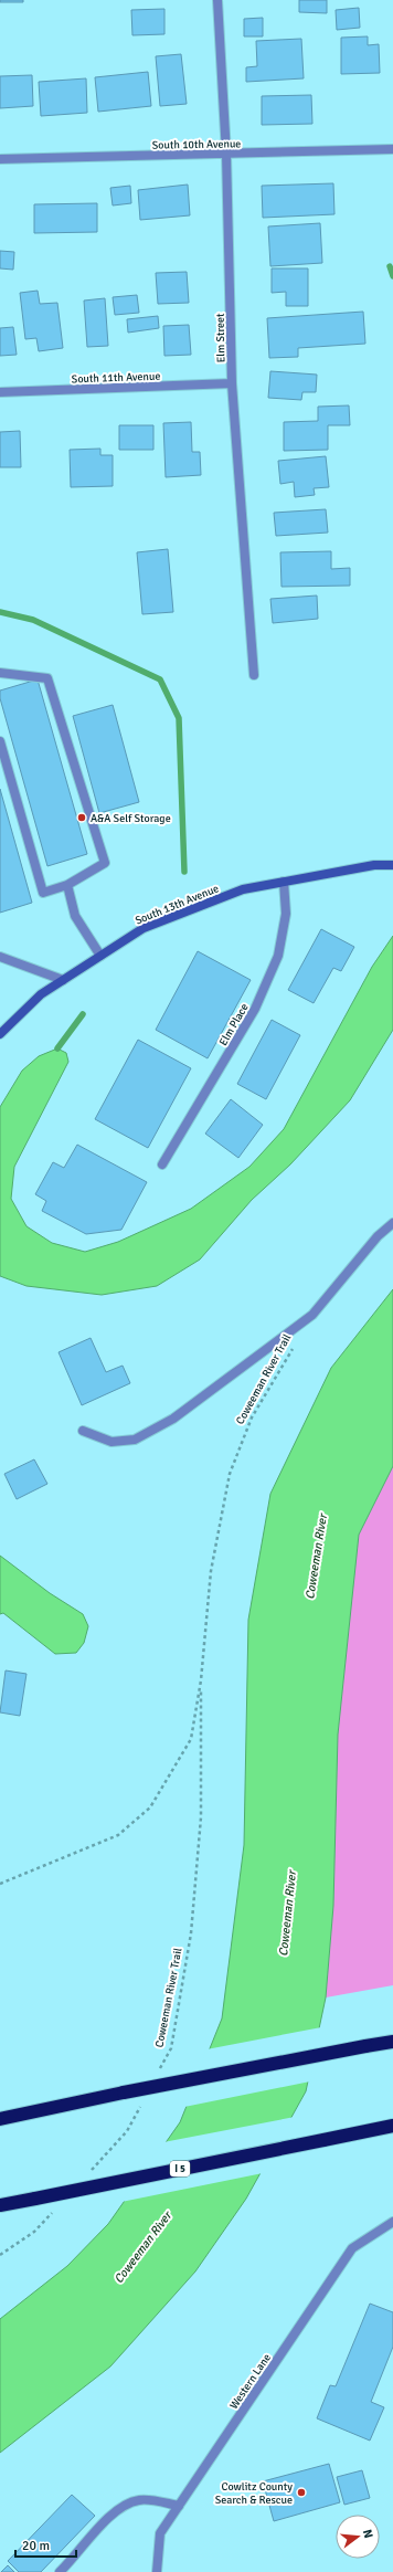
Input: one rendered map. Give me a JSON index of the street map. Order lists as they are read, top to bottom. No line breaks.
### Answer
{"streets":{"highway":["I 5"],"main road":["South 13th Avenue"],"street":["South 10th Avenue","Elm Street","South 11th Avenue","Elm Place","Western Lane"],"path":["Coweeman River Trail"]},"crossings":[["South 10th Avenue","Elm Street"],["Elm Street","South 11th Avenue"],["South 13th Avenue","Elm Place"]],"water":["Coweeman River"],"places":["A&A Self Storage","Cowlitz County Search & Rescue"],"scale_bar":"20 m","north":"right"}
